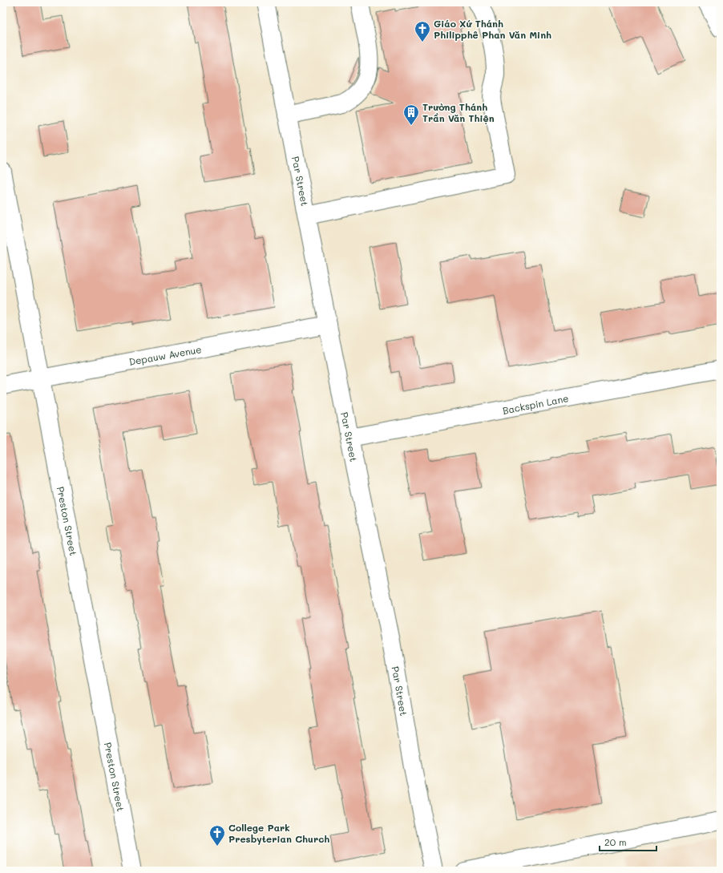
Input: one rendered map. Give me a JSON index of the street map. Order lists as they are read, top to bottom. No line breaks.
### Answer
{"streets":{"street":["Par Street","Depauw Avenue","Backspin Lane","Preston Street"]},"crossings":[["Par Street","Depauw Avenue"],["Par Street","Backspin Lane"],["Depauw Avenue","Preston Street"]],"places":{"church":["Giáo Xứ Thánh Philipphê Phan Văn Minh","College Park Presbyterian Church"],"building":["Trường Thánh Trần Văn Thiện"]},"scale_bar":"20 m"}
